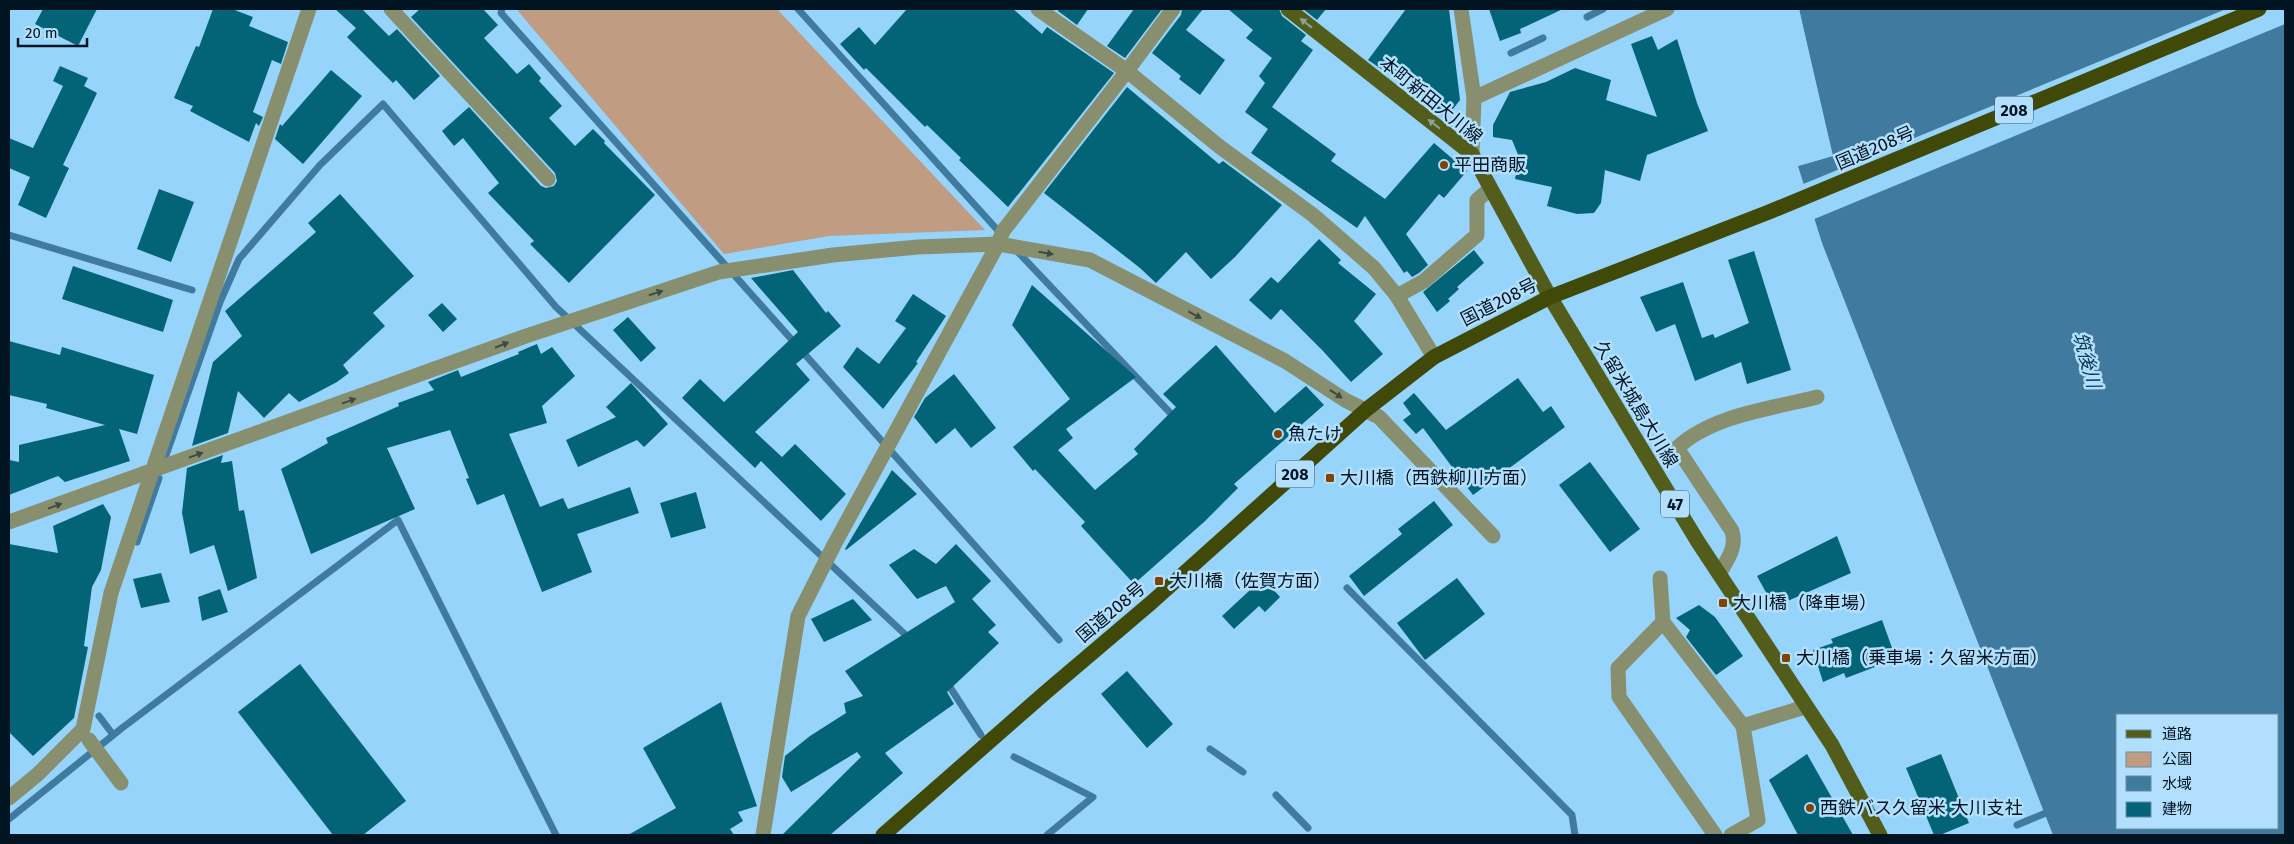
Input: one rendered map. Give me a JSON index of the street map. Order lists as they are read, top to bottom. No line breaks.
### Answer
{"streets":{"highway":["208","国道208号"],"main road":["本町新田大川線","久留米城島大川線","47"]},"crossings":[["本町新田大川線","国道208号"],["本町新田大川線","久留米城島大川線"],["国道208号","久留米城島大川線"]],"one_way":["本町新田大川線"],"water":["筑後川"],"places":{"other":["平田商販","魚たけ","西鉄バス久留米 大川支社"],"transit":["大川橋（西鉄柳川方面）","大川橋（佐賀方面）","大川橋（降車場）","大川橋（乗車場：久留米方面）"]},"legend":["道路","公園","水域","建物"],"scale_bar":"20 m"}
